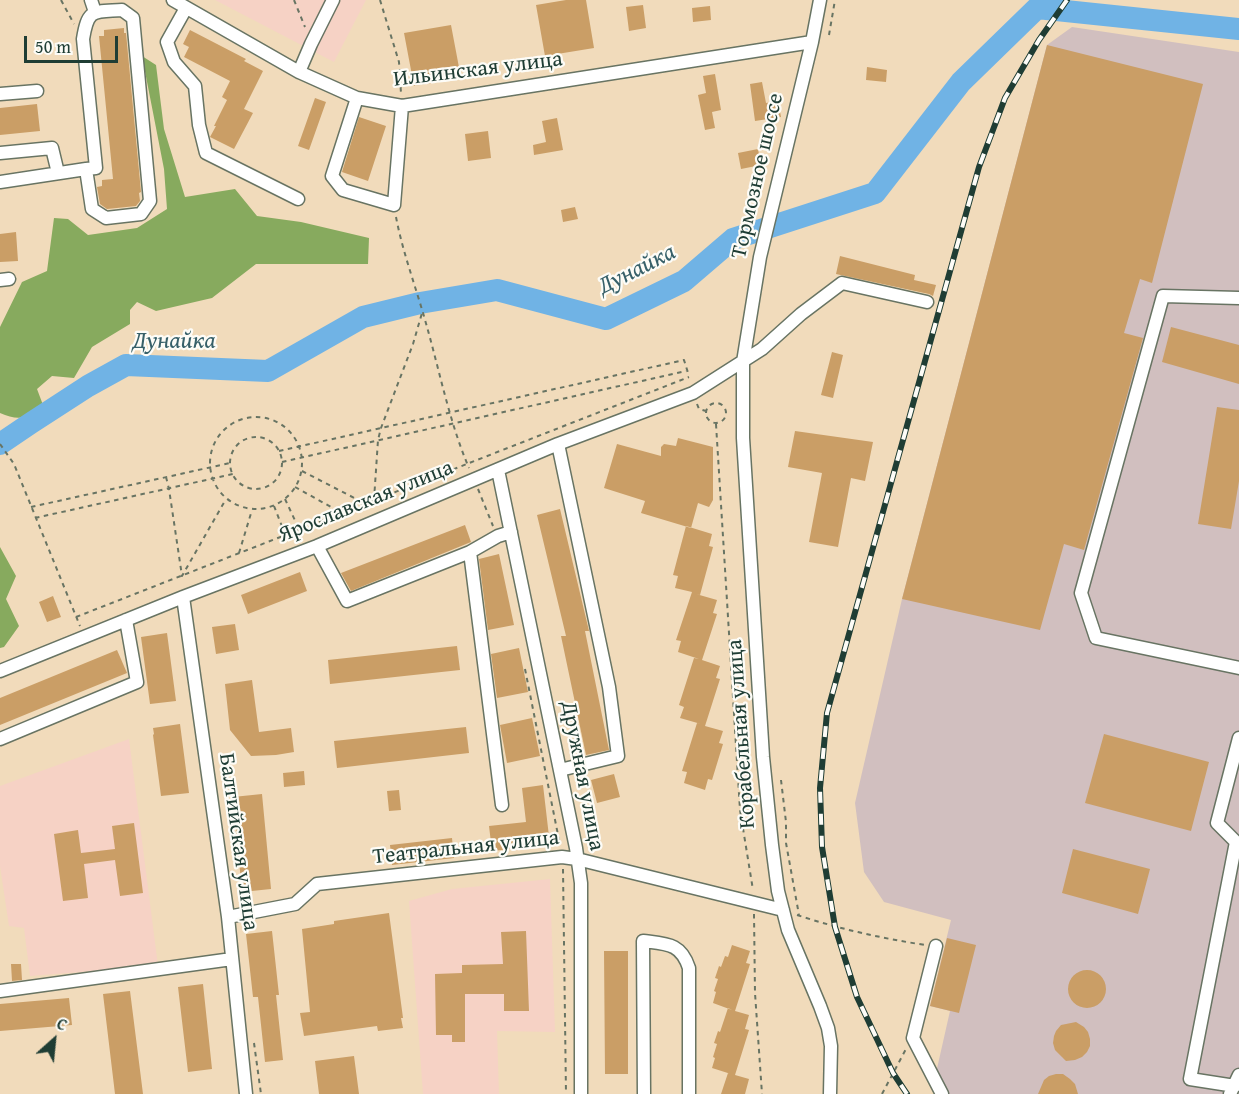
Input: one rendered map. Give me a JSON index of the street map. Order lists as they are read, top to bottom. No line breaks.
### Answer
{"streets":{"street":["Ильинская улица","Тормозное шоссе","Ярославская улица","Корабельная улица","Дружная улица","Балтийская улица","Театральная улица"]},"crossings":[["Ильинская улица","Тормозное шоссе"],["Тормозное шоссе","Ярославская улица"],["Тормозное шоссе","Корабельная улица"],["Ярославская улица","Корабельная улица"],["Ярославская улица","Дружная улица"],["Ярославская улица","Балтийская улица"],["Корабельная улица","Театральная улица"],["Дружная улица","Театральная улица"],["Балтийская улица","Театральная улица"]],"water":["Дунайка"],"scale_bar":"50 m","north":"top right"}
